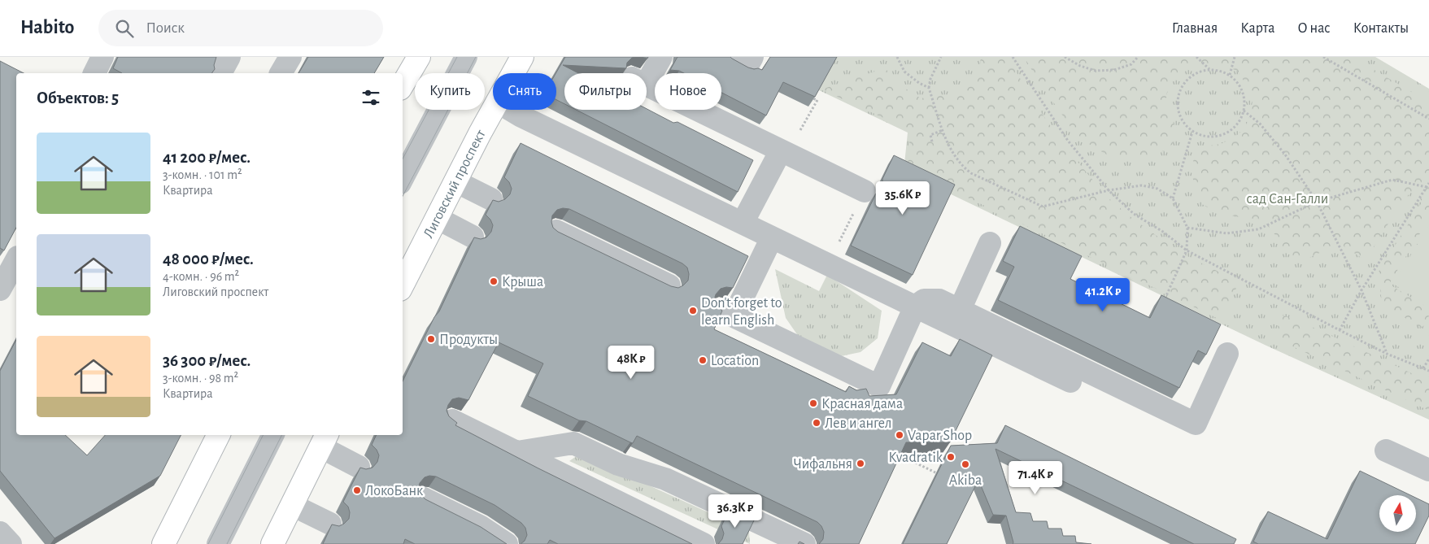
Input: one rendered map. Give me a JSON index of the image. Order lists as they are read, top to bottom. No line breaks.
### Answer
{"streets":{"main road":["Лиговский проспект"]},"parks":["сад Сан-Галли"],"places":["Крыша","Don't forget to learn English","Продукты","Location","Красная дама","Лев и ангел","Vapar Shop","Kvadratik","Чифальня","Akiba","ЛокоБанк"],"north":"top","page":{"header":"Habito","search":"Поиск","nav":["Главная","Карта","О нас","Контакты"],"chip":["Купить","Снять","Фильтры","Новое"],"heading":"Объектов: 5","list":[{"name":"41 200 ₽/мес.","note":"3-комн. · 101 m² · Квартира"},{"name":"48 000 ₽/мес.","note":"4-комн. · 96 m² · Лиговский проспект"},{"name":"36 300 ₽/мес.","note":"3-комн. · 98 m² · Квартира"}],"price":["35.6K ₽","41.2K ₽","48K ₽","71.4K ₽","36.3K ₽"]}}
